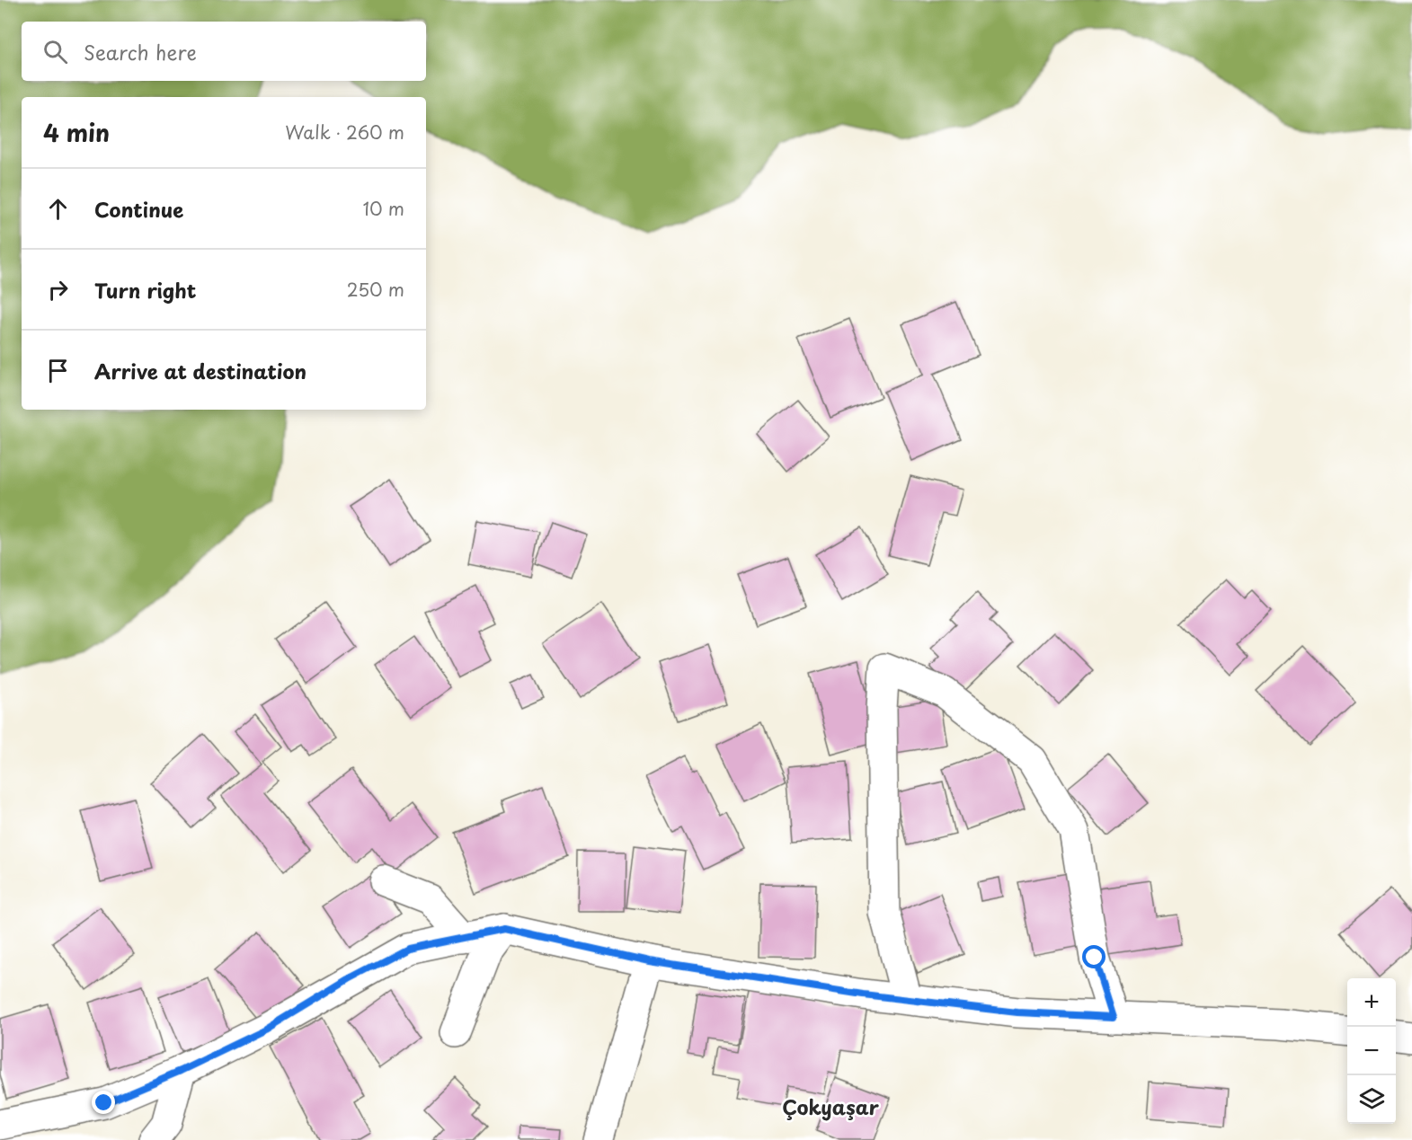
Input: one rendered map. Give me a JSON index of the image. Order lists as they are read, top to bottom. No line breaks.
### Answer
{"districts":["Çokyaşar"],"page":{"search":"Search here","heading":["4 min","Walk · 260 m"],"list":[["Continue","10 m"],["Turn right","250 m"],"Arrive at destination"],"map_buttons":["+","−"]}}
